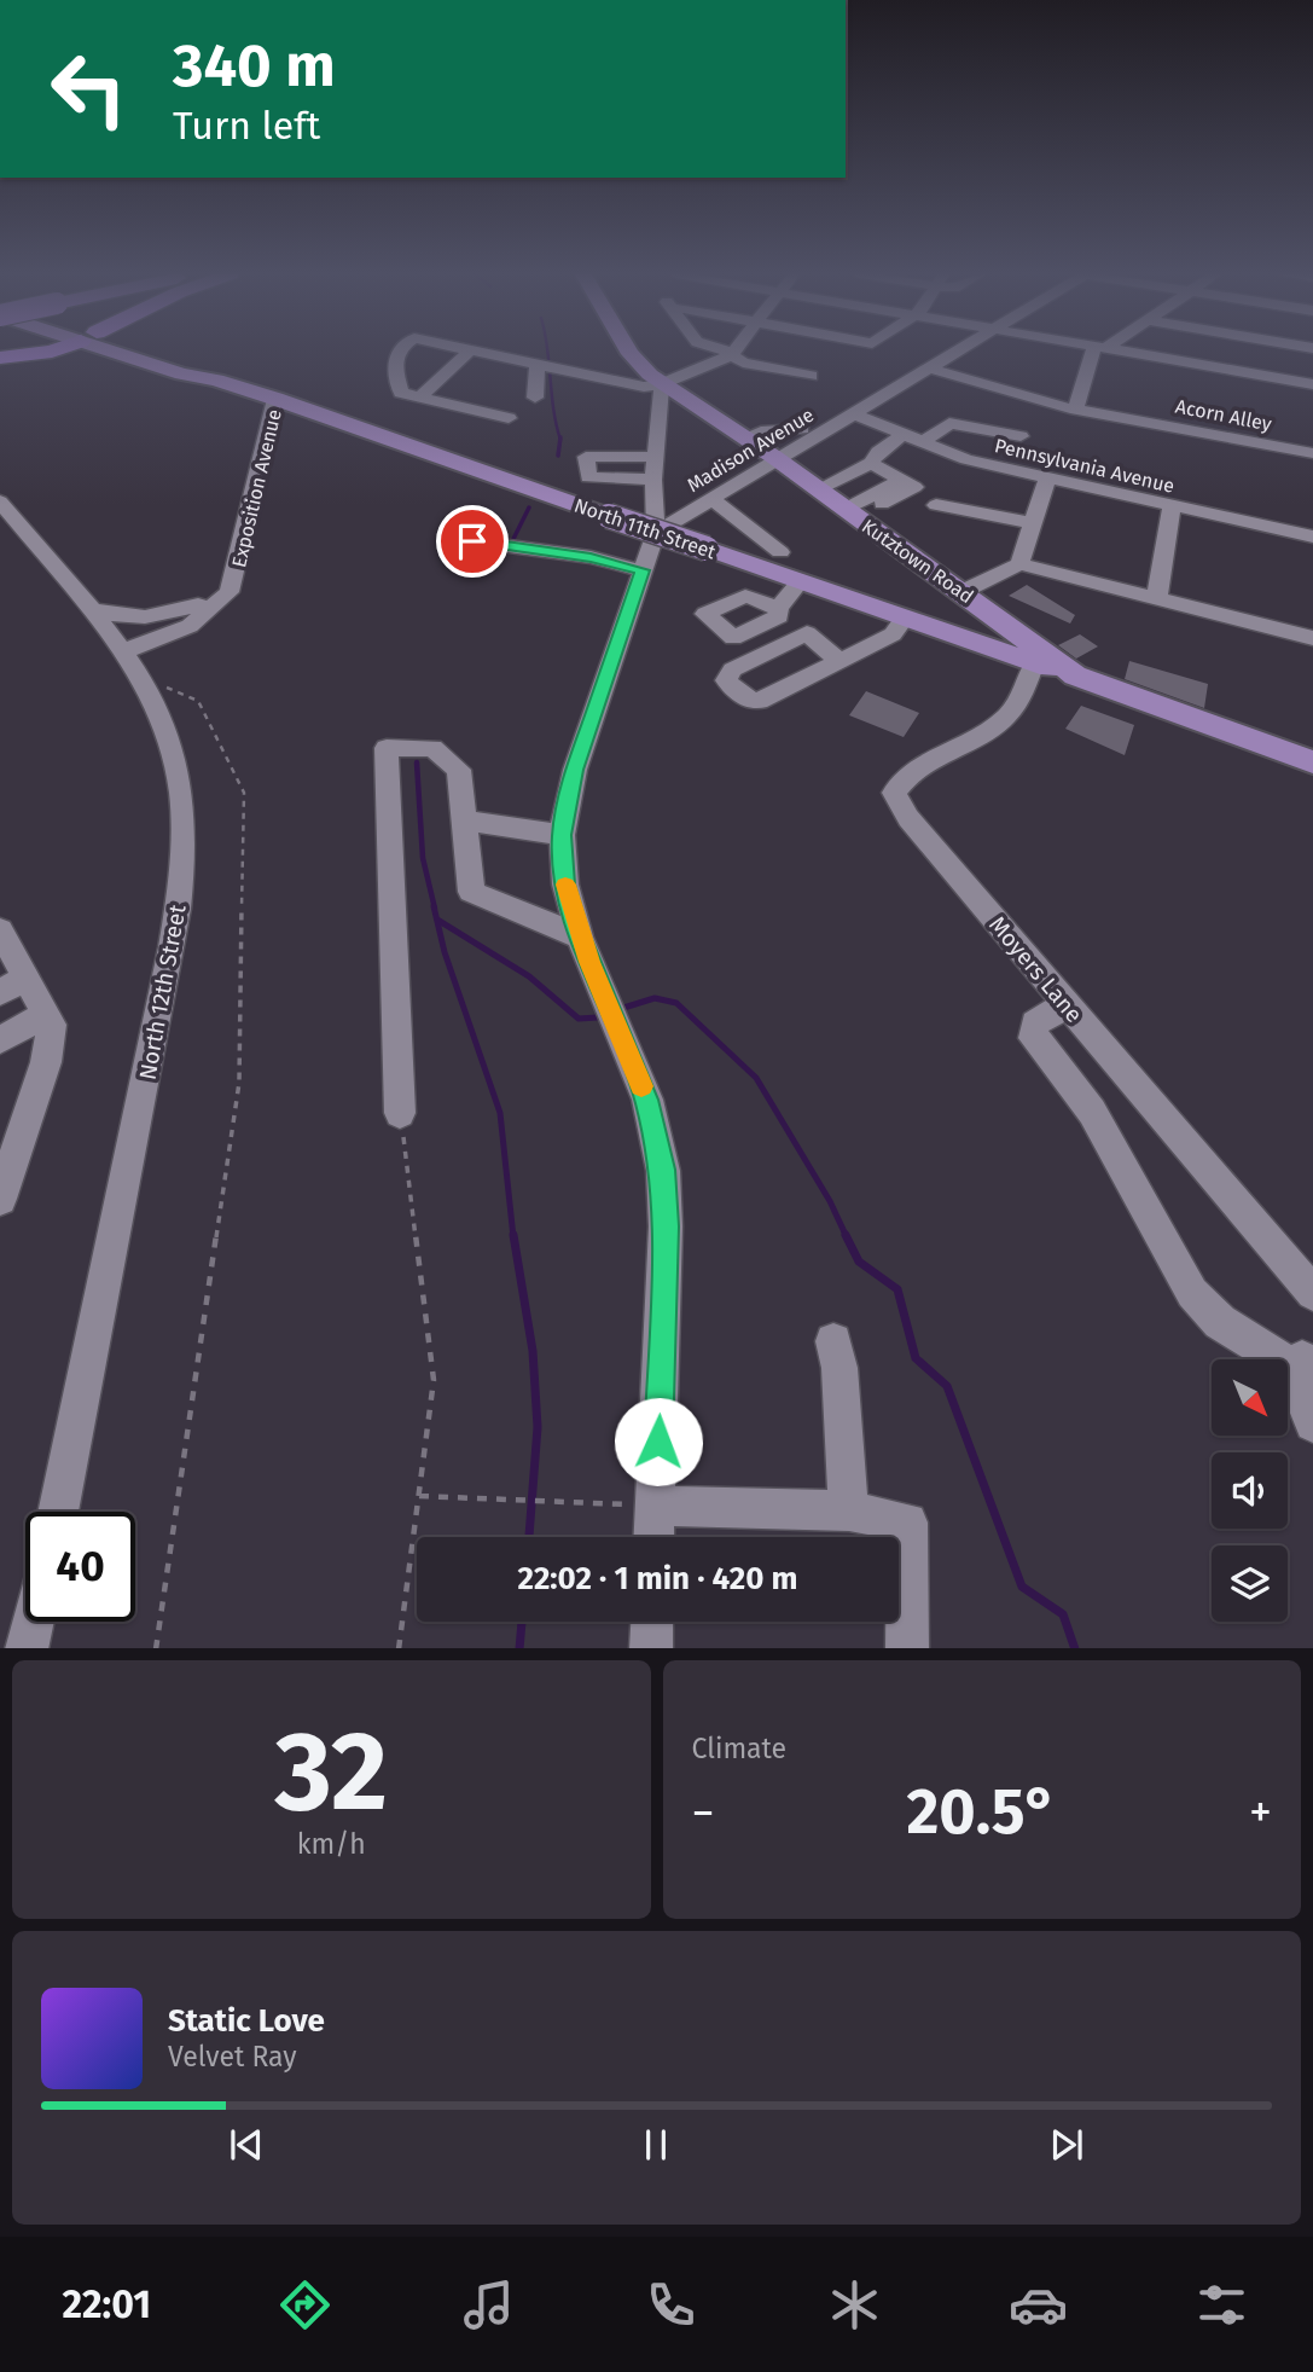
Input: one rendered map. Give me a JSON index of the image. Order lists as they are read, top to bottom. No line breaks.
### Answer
{"streets":{"main road":["North 11th Street","Kutztown Road"],"street":["Acorn Alley","Madison Avenue","Pennsylvania Avenue","Exposition Avenue","Moyers Lane","North 12th Street"]},"crossings":[["Acorn Alley","Madison Avenue"],["Madison Avenue","Pennsylvania Avenue"],["Madison Avenue","Kutztown Road"],["Exposition Avenue","North 11th Street"],["Exposition Avenue","North 12th Street"],["North 11th Street","Kutztown Road"],["North 11th Street","Moyers Lane"]],"north":"bottom right","page":{"turn":["340 m","Turn left"],"limit":"40","trip":"22:02 · 1 min · 420 m","tile":[["32","km/h"],"Climate"],"heat":["−","20.5°","+"],"song":["Static Love","Velvet Ray"],"tabs":"22:01"}}
